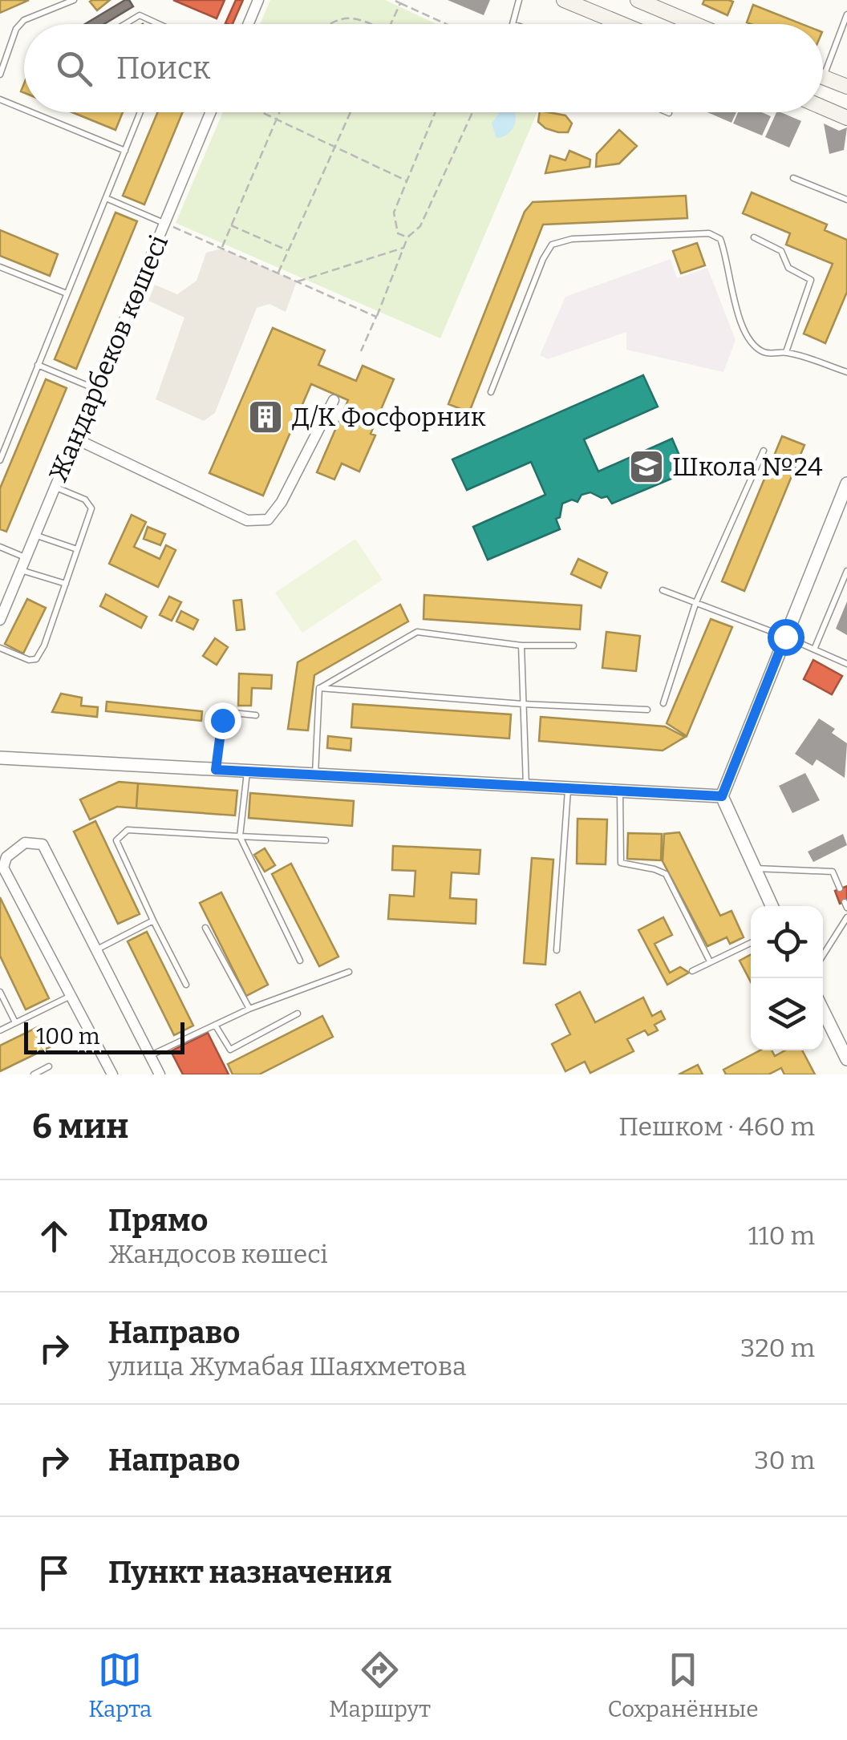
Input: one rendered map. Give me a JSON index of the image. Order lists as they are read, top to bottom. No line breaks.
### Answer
{"streets":{"street":["Жандарбеков көшесі"]},"places":{"building":["Д/К Фосфорник"],"school or university":["Школа №24"]},"scale_bar":"100 m","page":{"search":"Поиск","scale":"100 m","heading":["6 мин","Пешком · 460 m"],"list":[["Прямо","Жандосов көшесі","110 m"],["Направо","улица Жумабая Шаяхметова","320 m"],["Направо","30 m"],"Пункт назначения"],"nav":["Карта","Маршрут","Сохранённые"]}}
